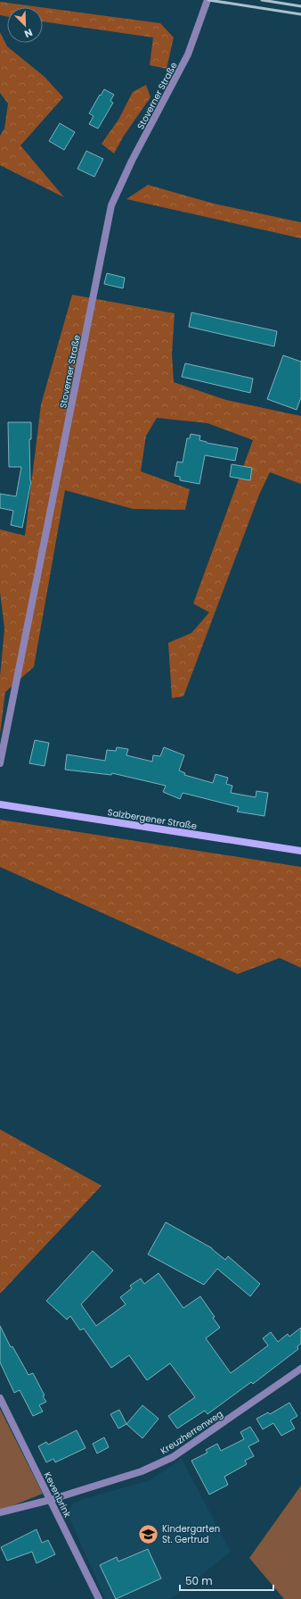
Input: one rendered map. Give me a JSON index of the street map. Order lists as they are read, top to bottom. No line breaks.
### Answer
{"streets":{"main road":["Salzbergener Straße"],"street":["Stoverner Straße","Kreuzherrenweg","Kevenbrink"]},"crossings":[["Kreuzherrenweg","Kevenbrink"]],"places":{"school or university":["Kindergarten St. Gertrud"]},"scale_bar":"50 m","north":"bottom right"}
